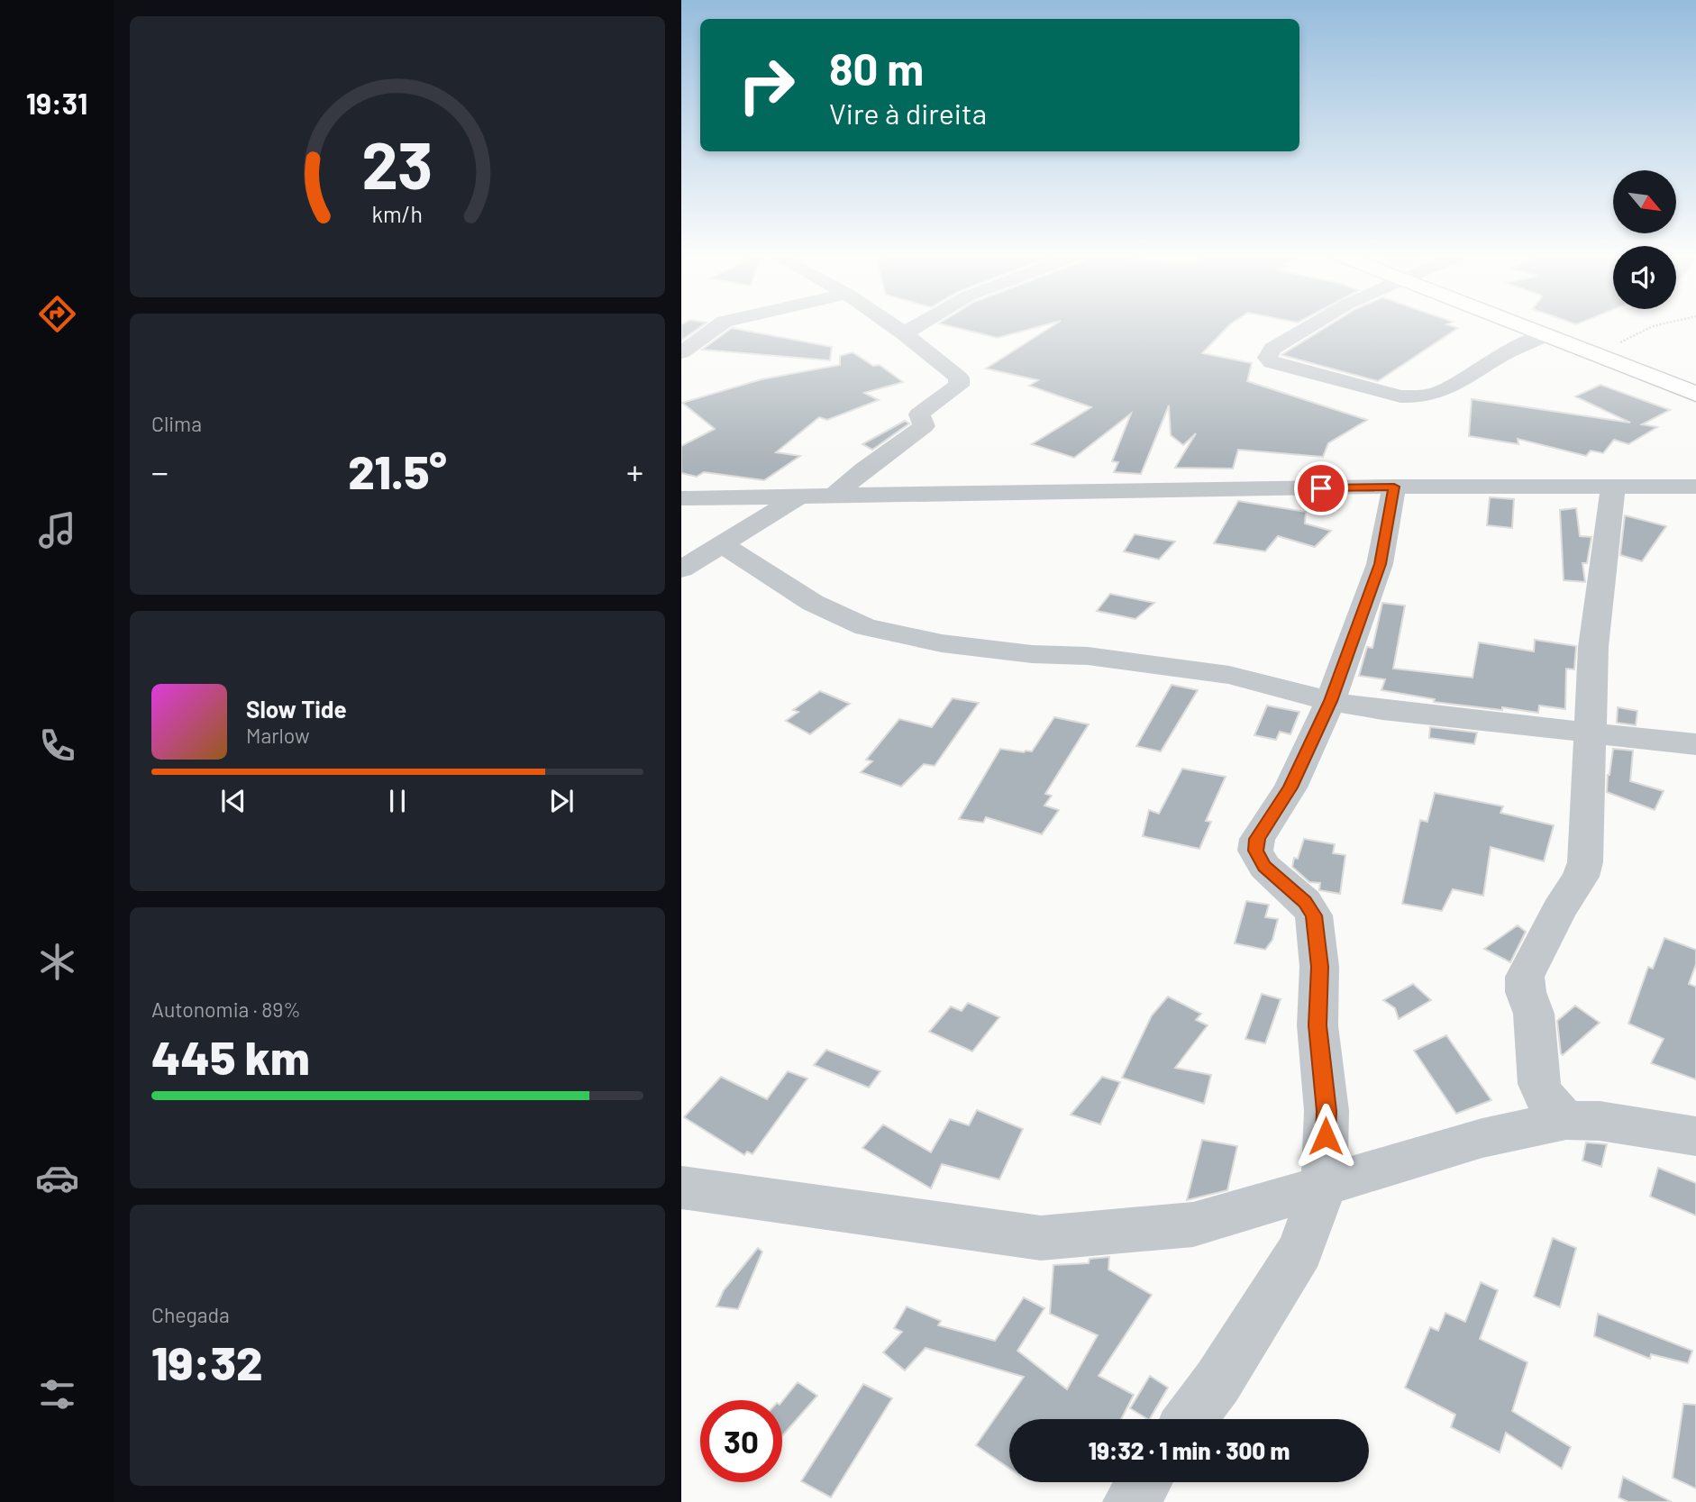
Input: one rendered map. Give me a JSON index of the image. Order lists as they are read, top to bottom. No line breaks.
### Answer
{"north":"bottom right","page":{"tabs":"19:31","turn":["80 m","Vire à direita"],"tile":["Clima",["Autonomia · 89%","445 km"],["Chegada","19:32"]],"heat":["−","21.5°","+"],"song":["Slow Tide","Marlow"],"limit":"30","trip":"19:32 · 1 min · 300 m","gauge":["23","km/h"]}}
